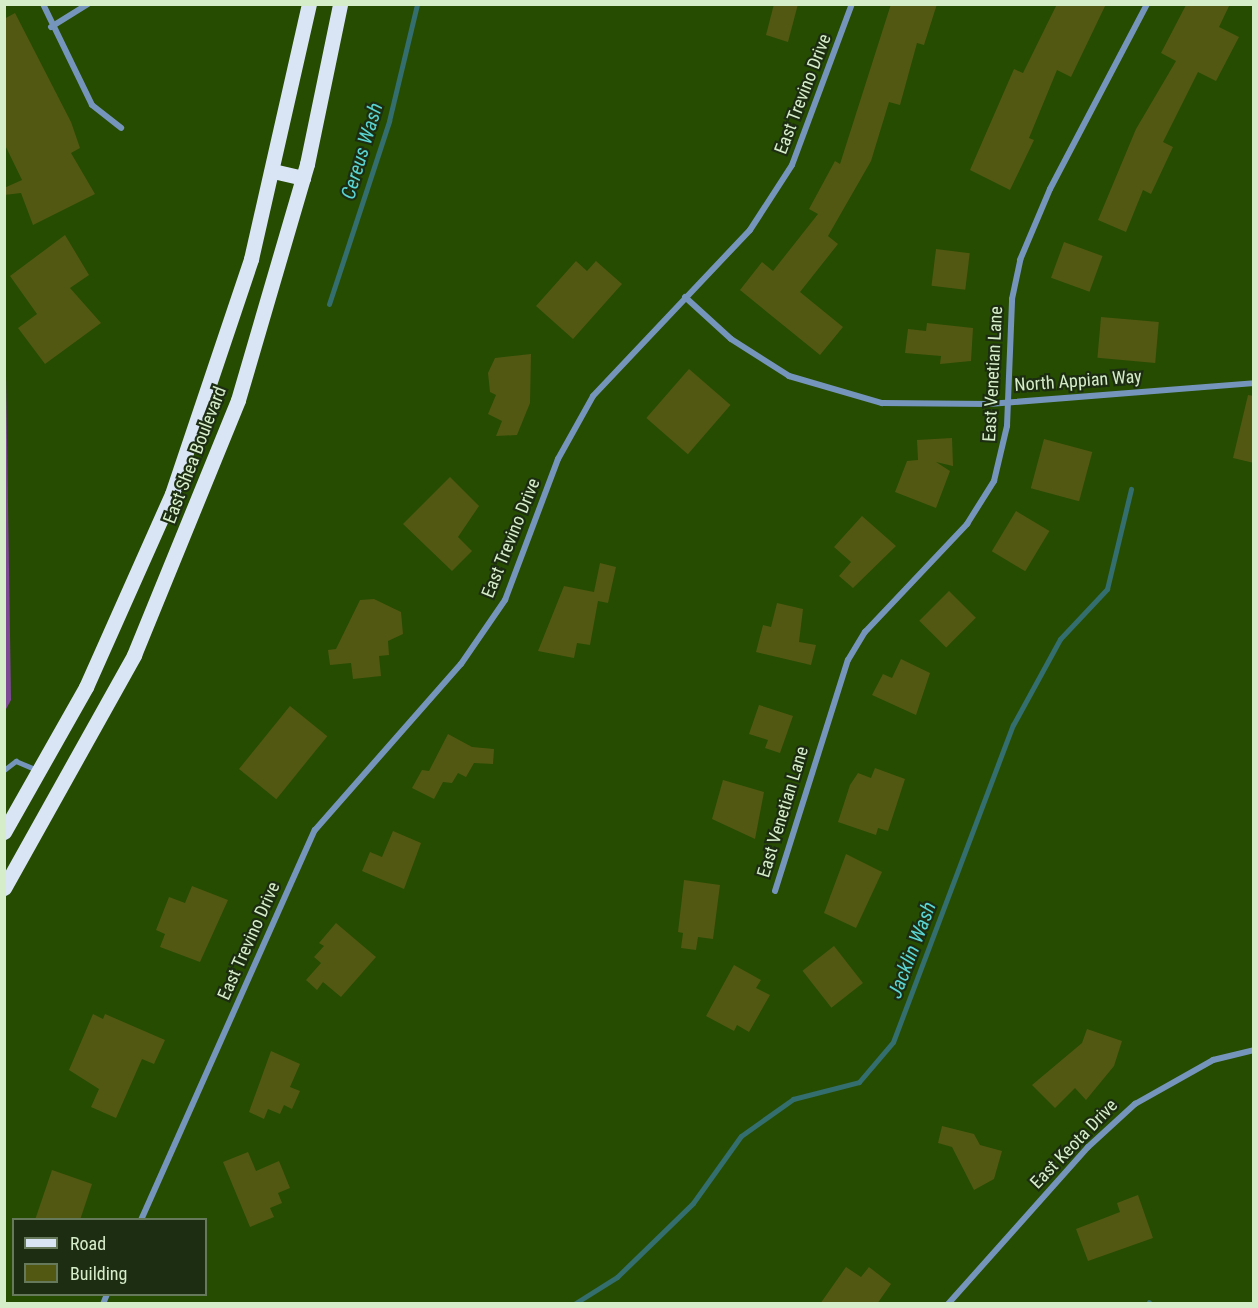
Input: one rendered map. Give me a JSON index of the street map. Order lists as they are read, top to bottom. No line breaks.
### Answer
{"streets":{"main road":["East Shea Boulevard"],"street":["East Trevino Drive","East Venetian Lane","North Appian Way","East Keota Drive"]},"crossings":[["East Trevino Drive","North Appian Way"],["East Venetian Lane","North Appian Way"]],"water":["Cereus Wash","Jacklin Wash"],"legend":["Road","Building"]}
